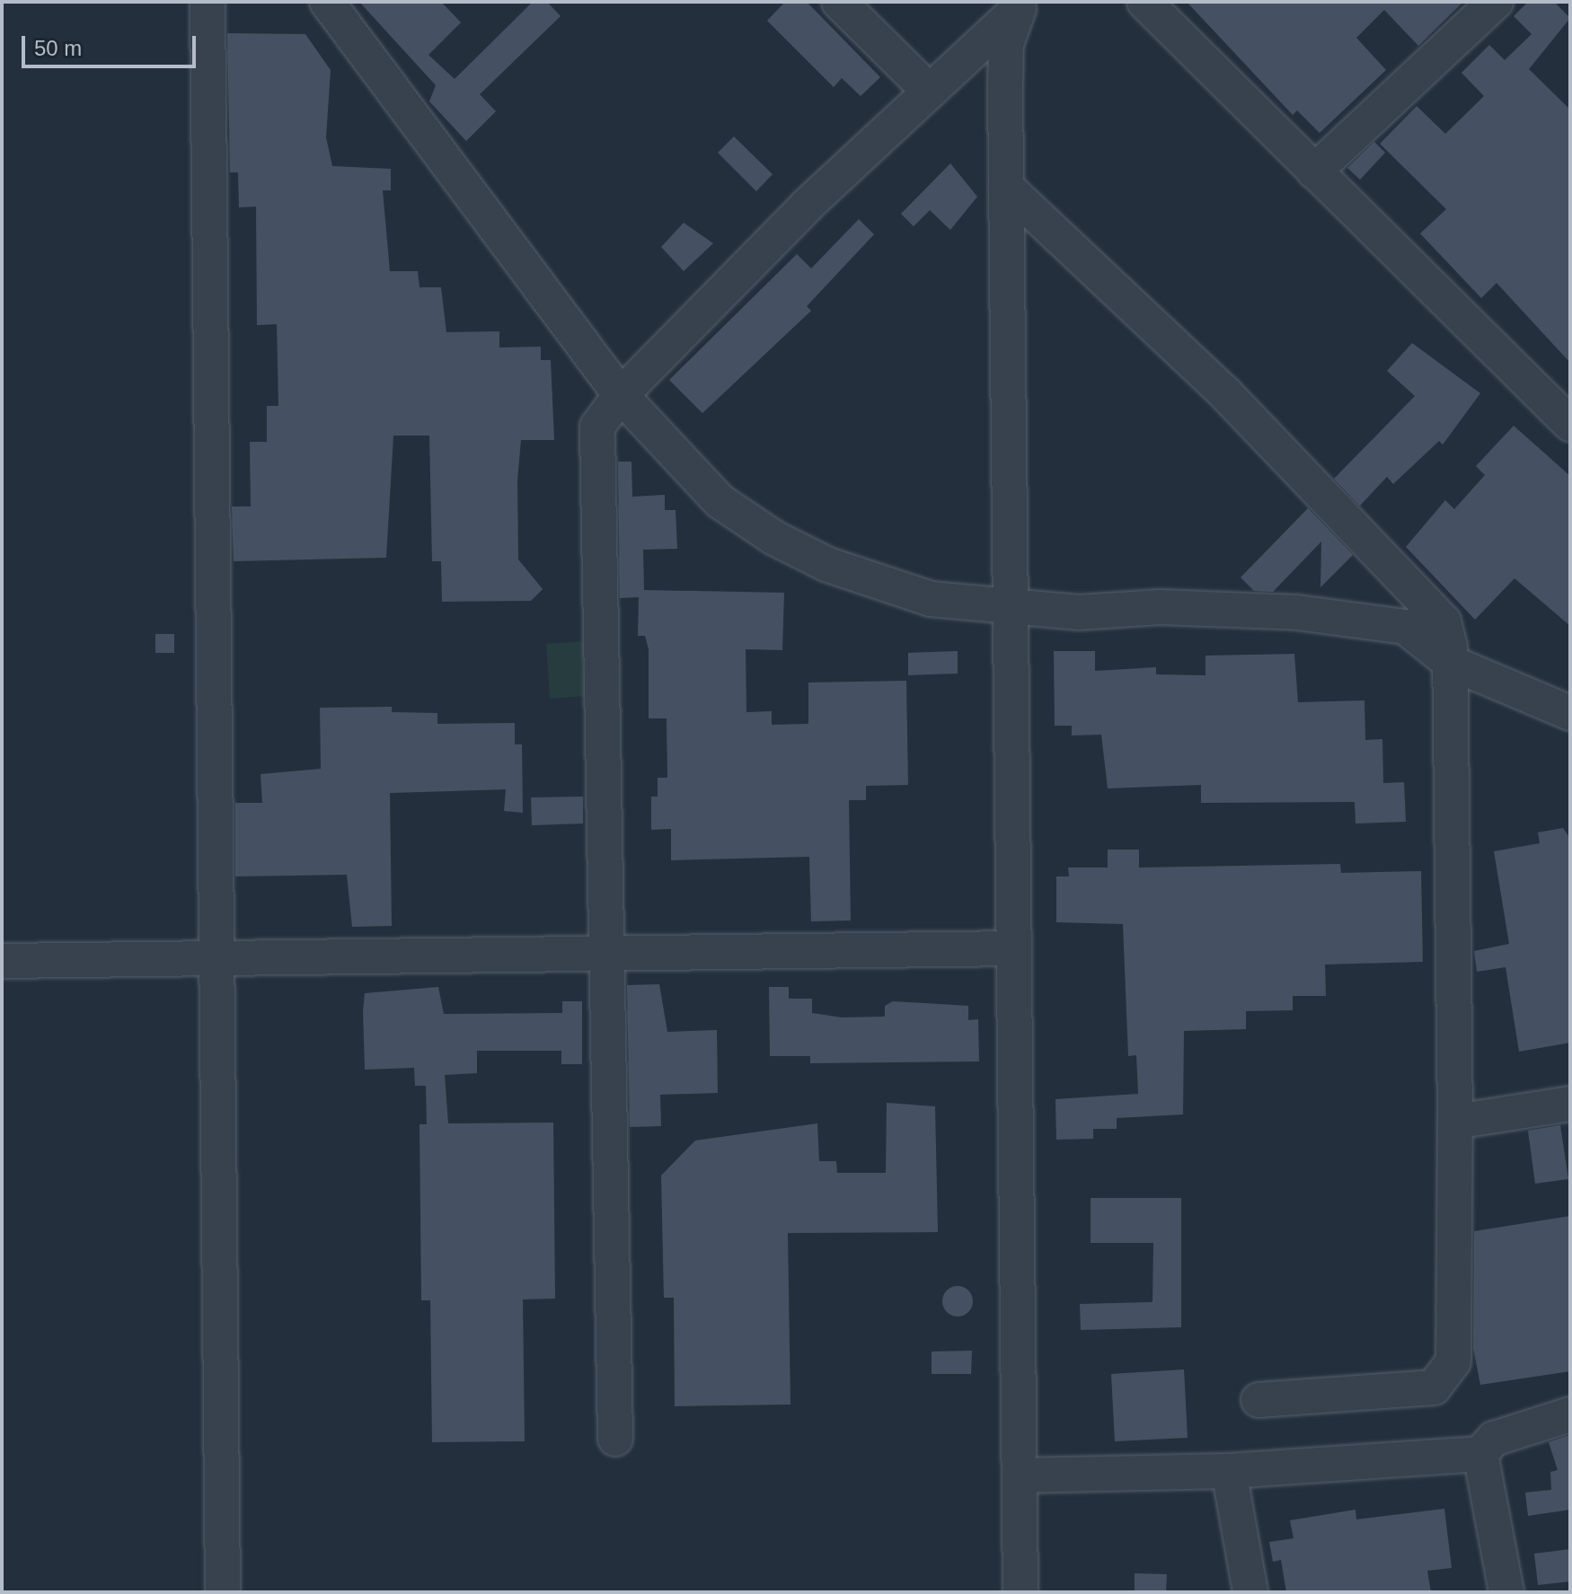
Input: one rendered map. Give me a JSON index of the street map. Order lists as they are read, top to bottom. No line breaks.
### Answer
{"scale_bar":"50 m"}
